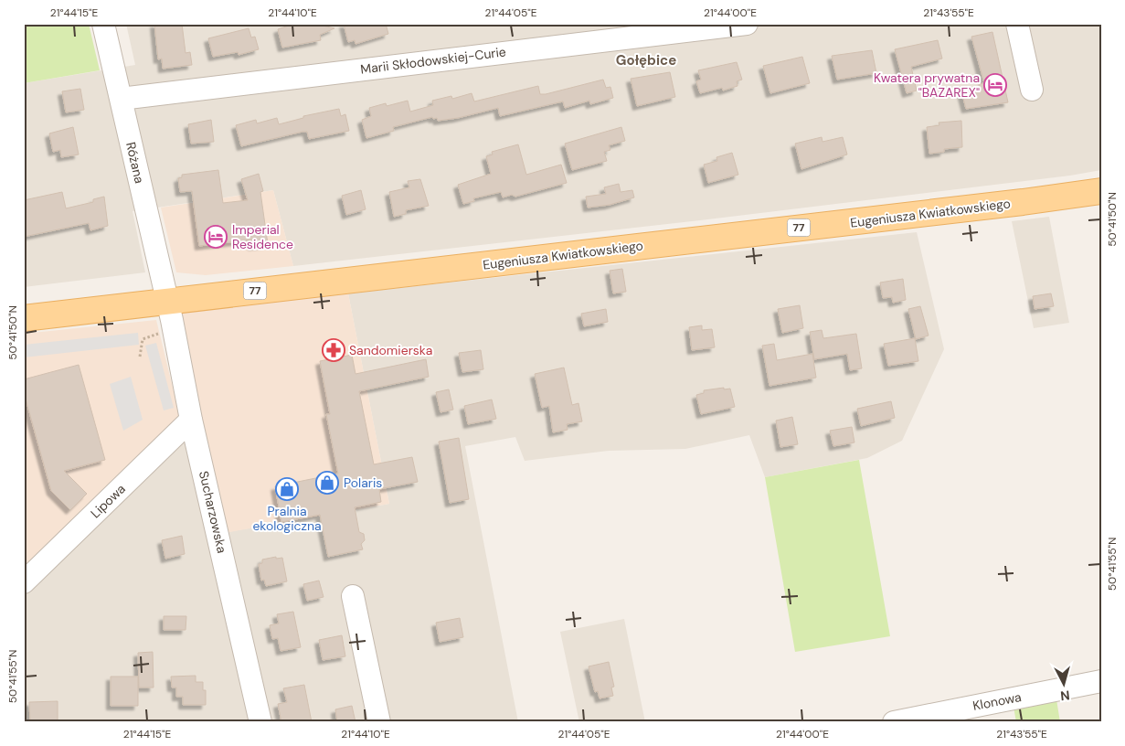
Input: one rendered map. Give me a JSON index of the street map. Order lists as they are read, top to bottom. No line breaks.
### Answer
{"streets":{"main road":["Eugeniusza Kwiatkowskiego","77"],"street":["Marii Skłodowskiej-Curie","Różana","Lipowa","Sucharzowska","Klonowa"]},"crossings":[["Marii Skłodowskiej-Curie","Różana"],["Różana","Eugeniusza Kwiatkowskiego"],["Różana","Sucharzowska"],["Eugeniusza Kwiatkowskiego","Sucharzowska"],["Lipowa","Sucharzowska"]],"districts":["Gołębice"],"places":{"hotel":["Kwatera prywatna \"BAZAREX\"","Imperial Residence"],"pharmacy":["Sandomierska"],"shop":["Polaris","Pralnia ekologiczna"]},"north":"bottom","coordinates":["21°44'15\"E","21°44'10\"E","21°44'05\"E","21°44'00\"E","21°43'55\"E","50°41'50\"N","50°41'55\"N"]}
